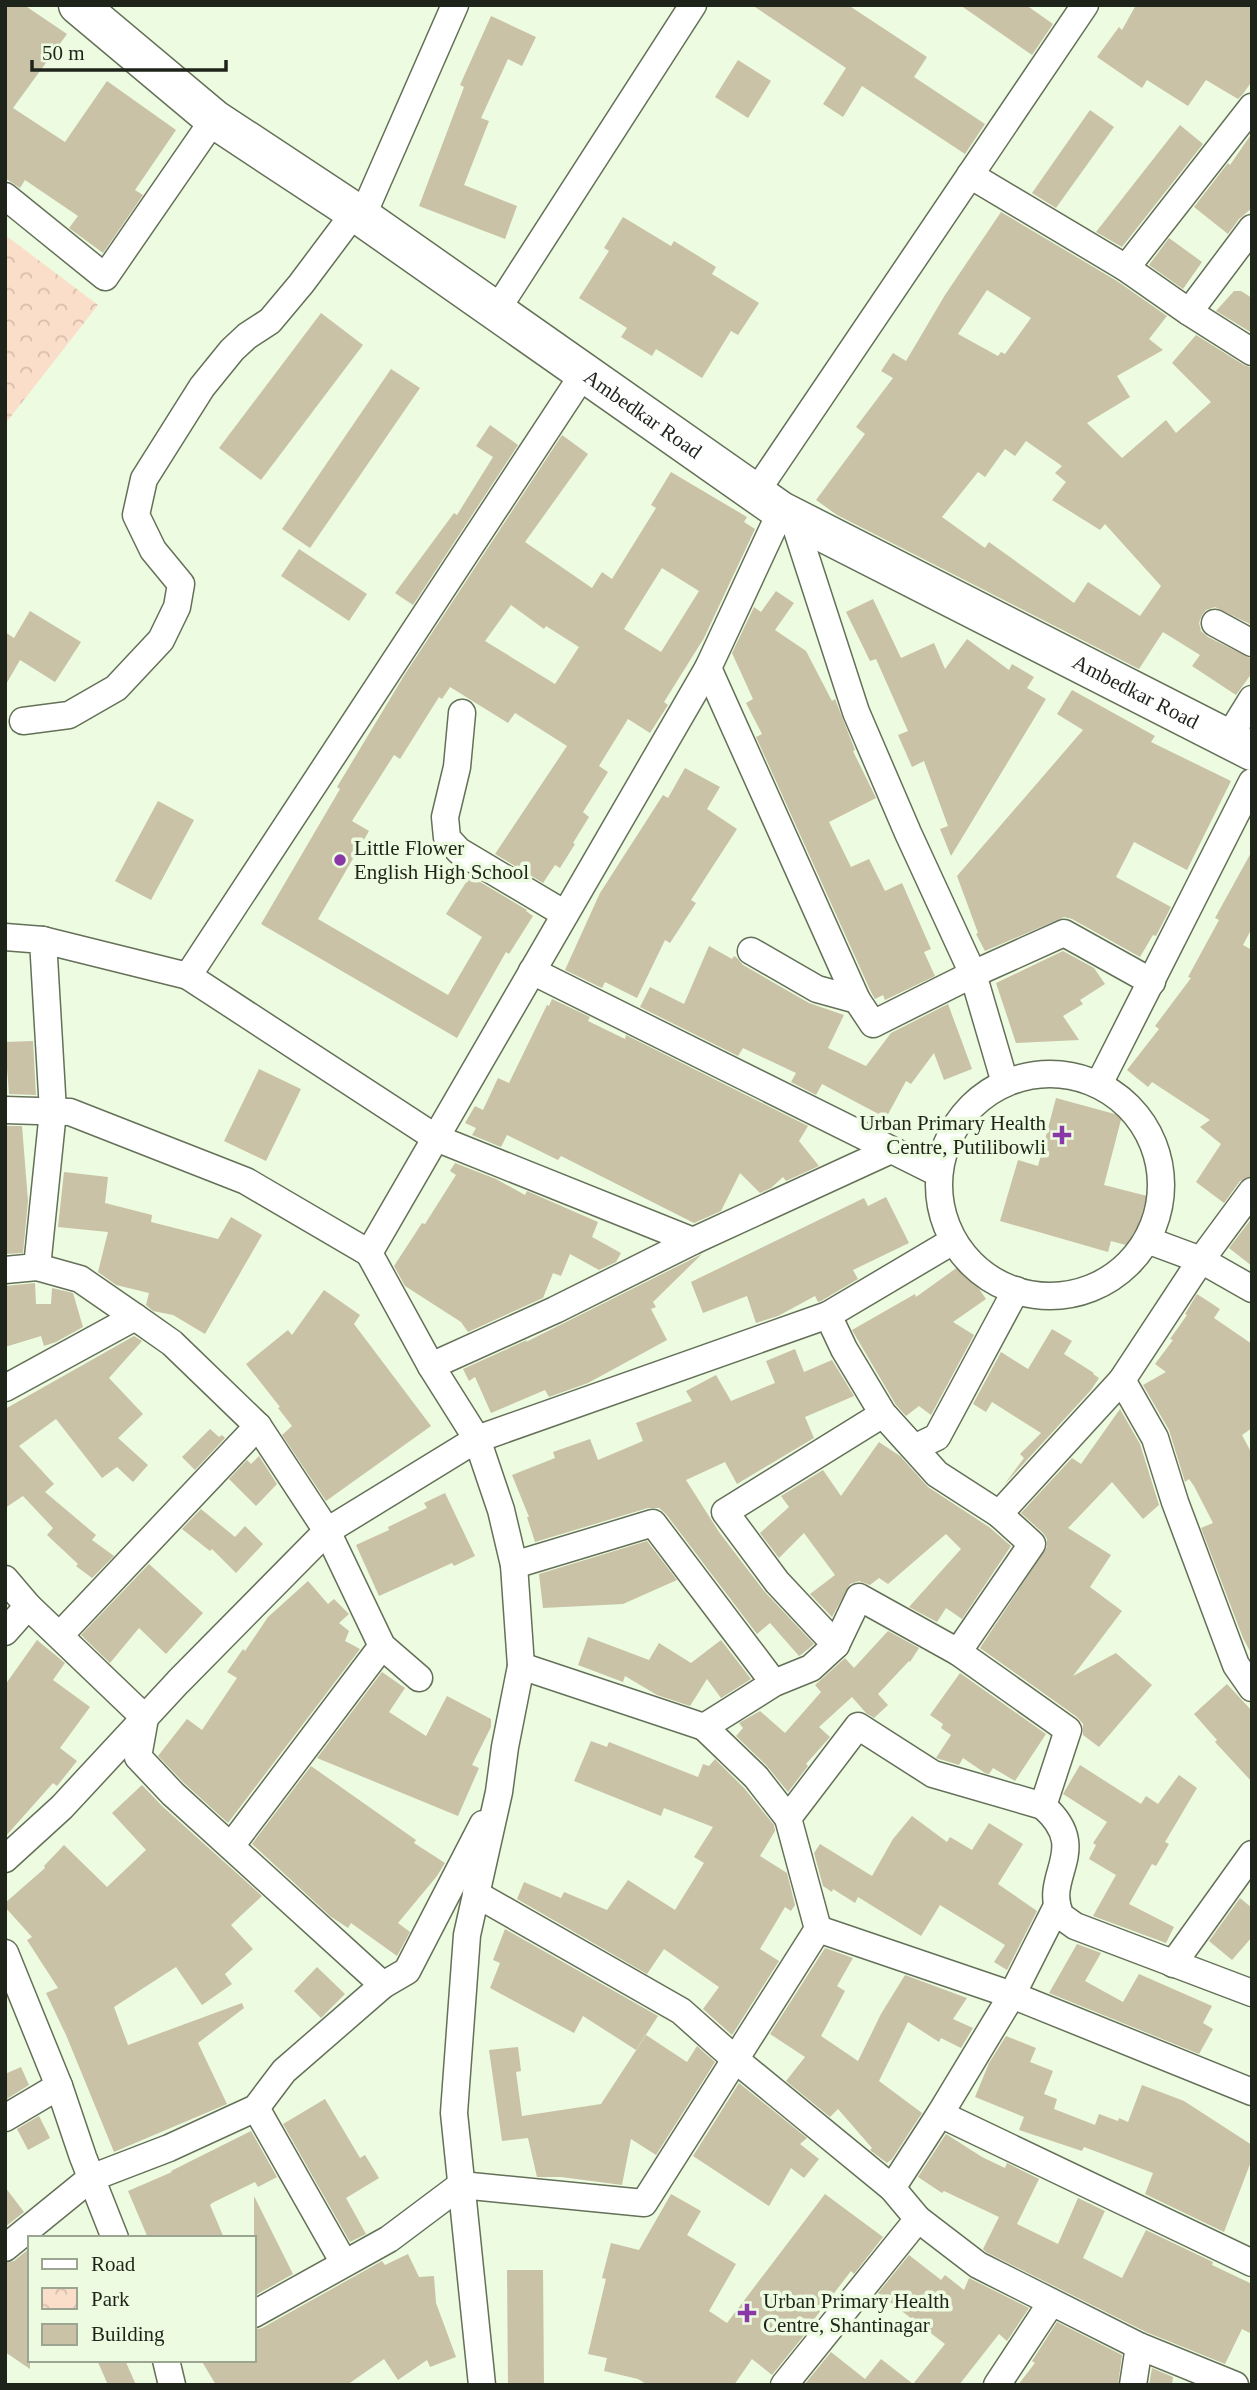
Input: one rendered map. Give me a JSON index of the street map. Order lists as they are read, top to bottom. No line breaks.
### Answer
{"streets":{"main road":["Ambedkar Road"]},"places":{"other":["Little Flower English High School"],"health":["Urban Primary Health Centre, Putilibowli","Urban Primary Health Centre, Shantinagar"]},"legend":["Road","Park","Building"],"scale_bar":"50 m"}
